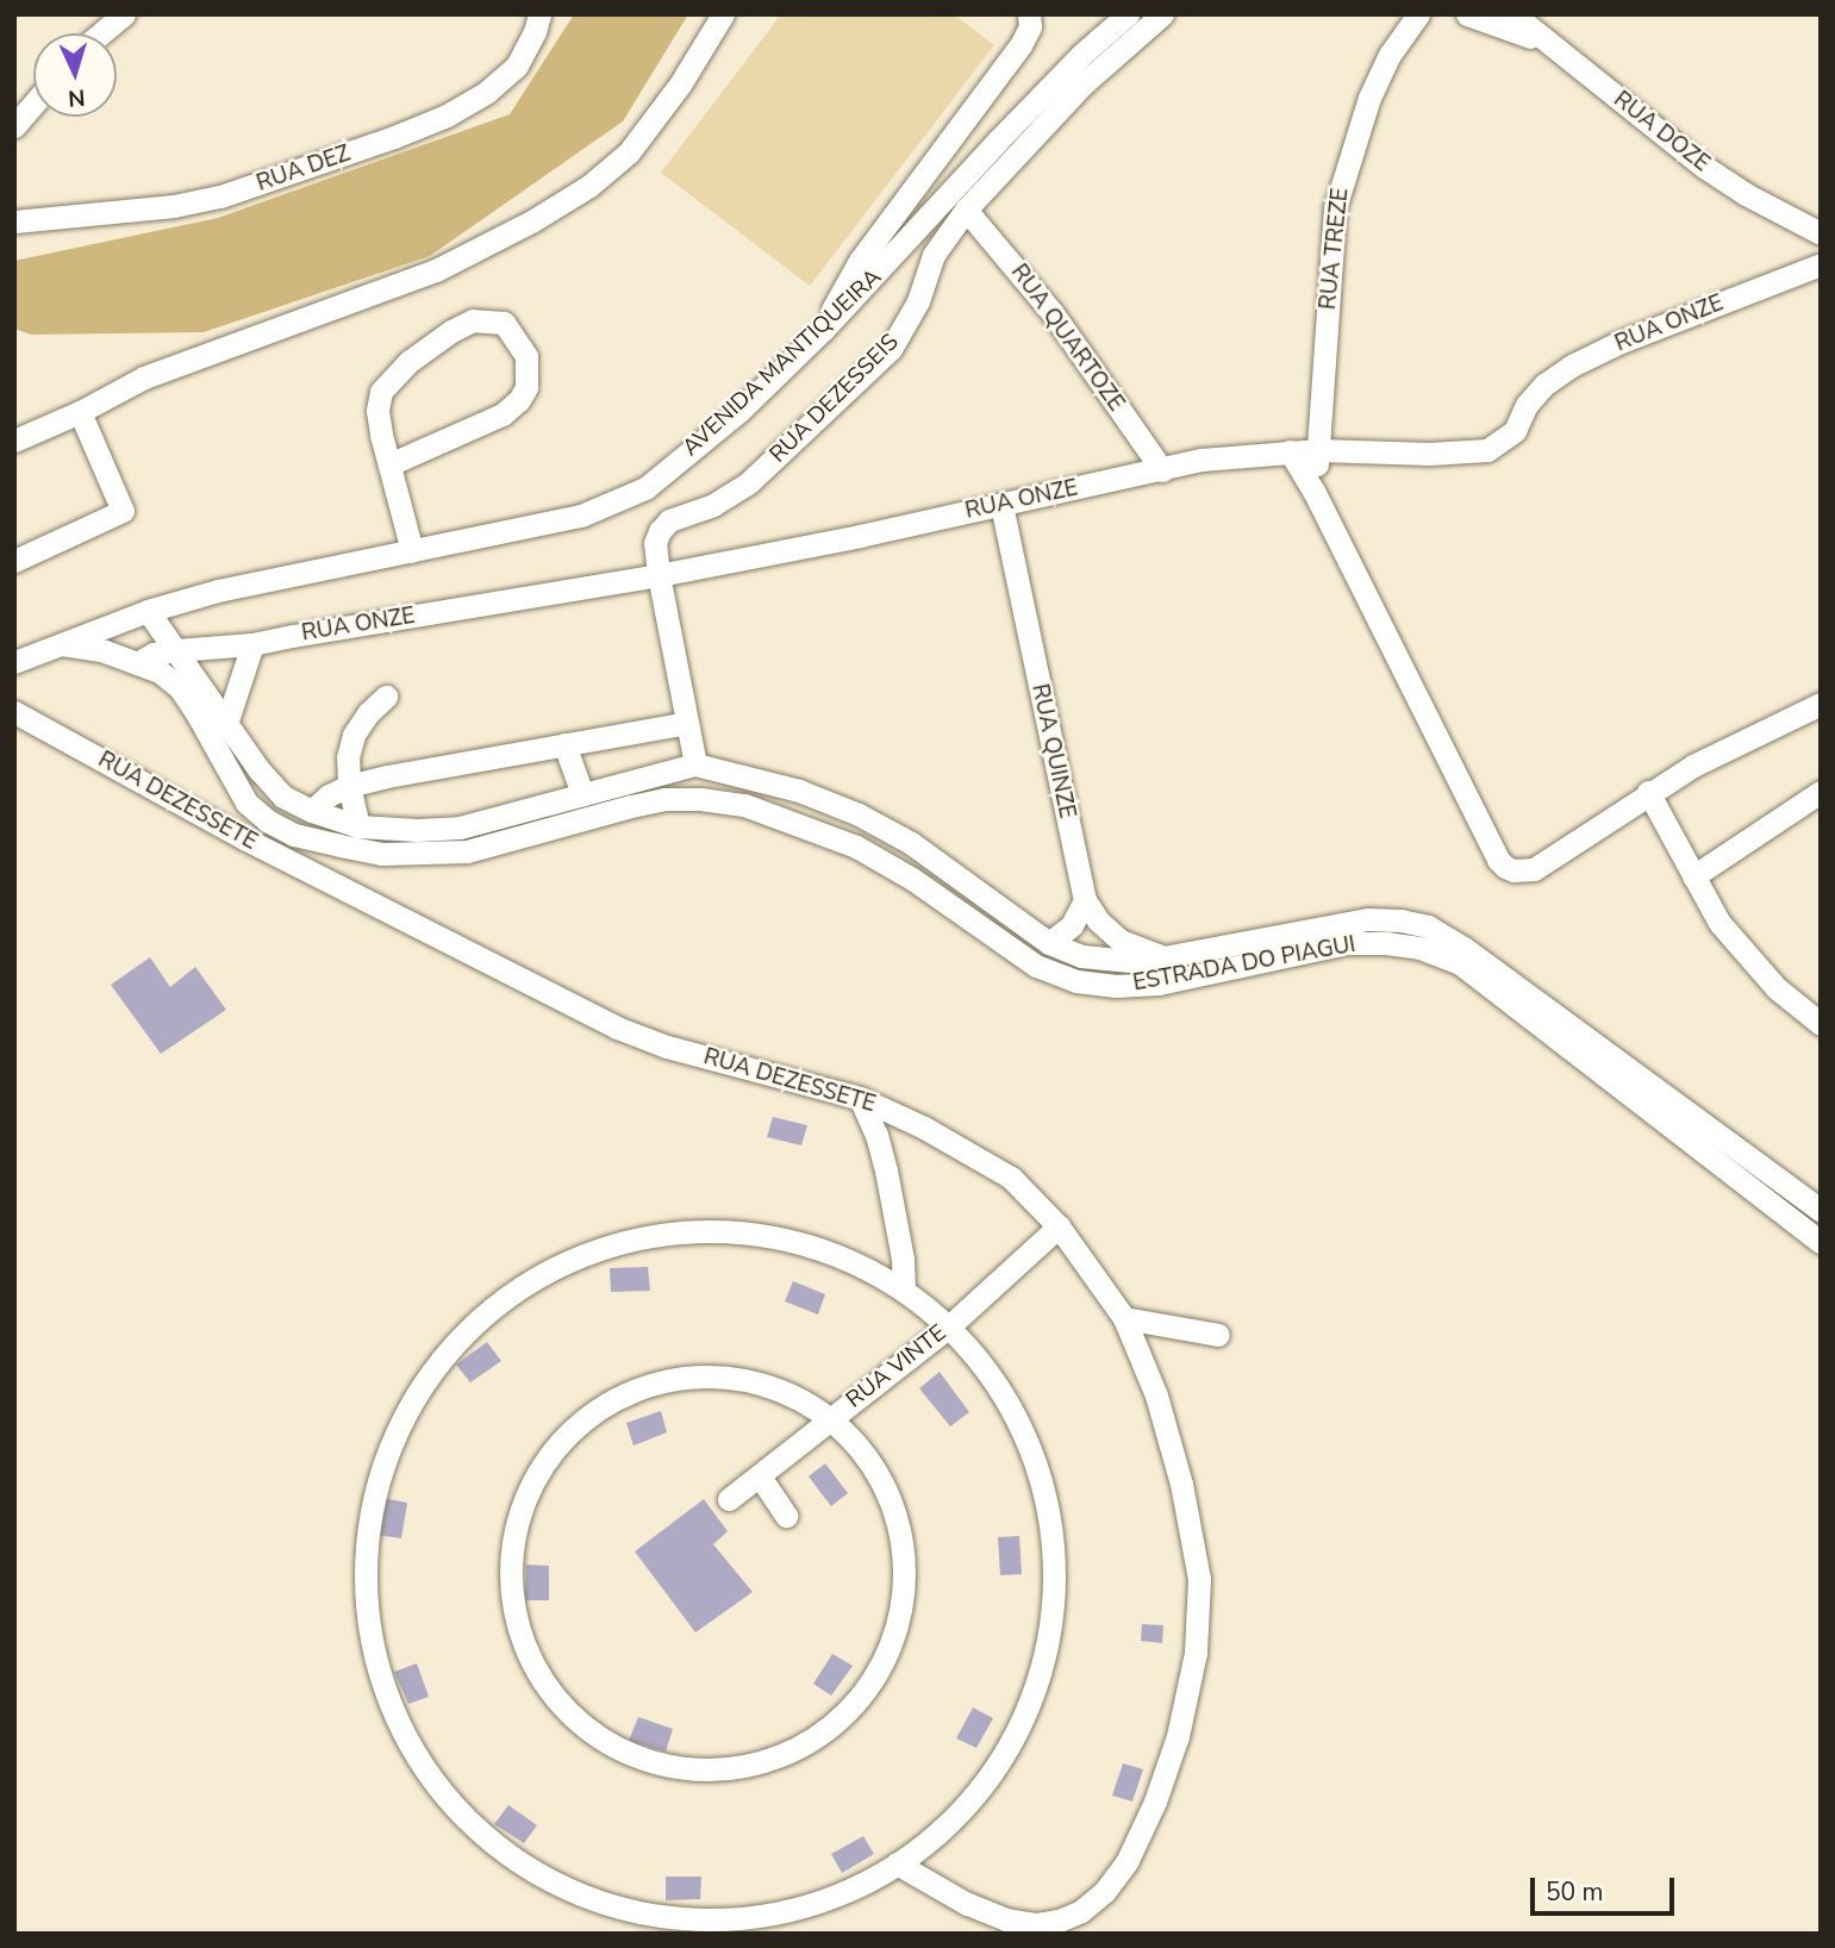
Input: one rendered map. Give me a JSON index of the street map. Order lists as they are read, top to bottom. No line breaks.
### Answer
{"streets":{"street":["RUA DOZE","RUA DEZ","RUA TREZE","RUA ONZE","RUA QUARTOZE","AVENIDA MANTIQUEIRA","RUA DEZESSEIS","RUA QUINZE","RUA DEZESSETE","ESTRADA DO PIAGUI","RUA VINTE"]},"crossings":[["RUA TREZE","RUA ONZE"],["RUA ONZE","RUA QUARTOZE"],["RUA ONZE","RUA DEZESSEIS"],["RUA ONZE","RUA QUINZE"],["RUA ONZE","ESTRADA DO PIAGUI"],["RUA QUARTOZE","RUA DEZESSEIS"],["AVENIDA MANTIQUEIRA","ESTRADA DO PIAGUI"],["RUA DEZESSETE","RUA VINTE"]],"scale_bar":"50 m","north":"bottom"}
